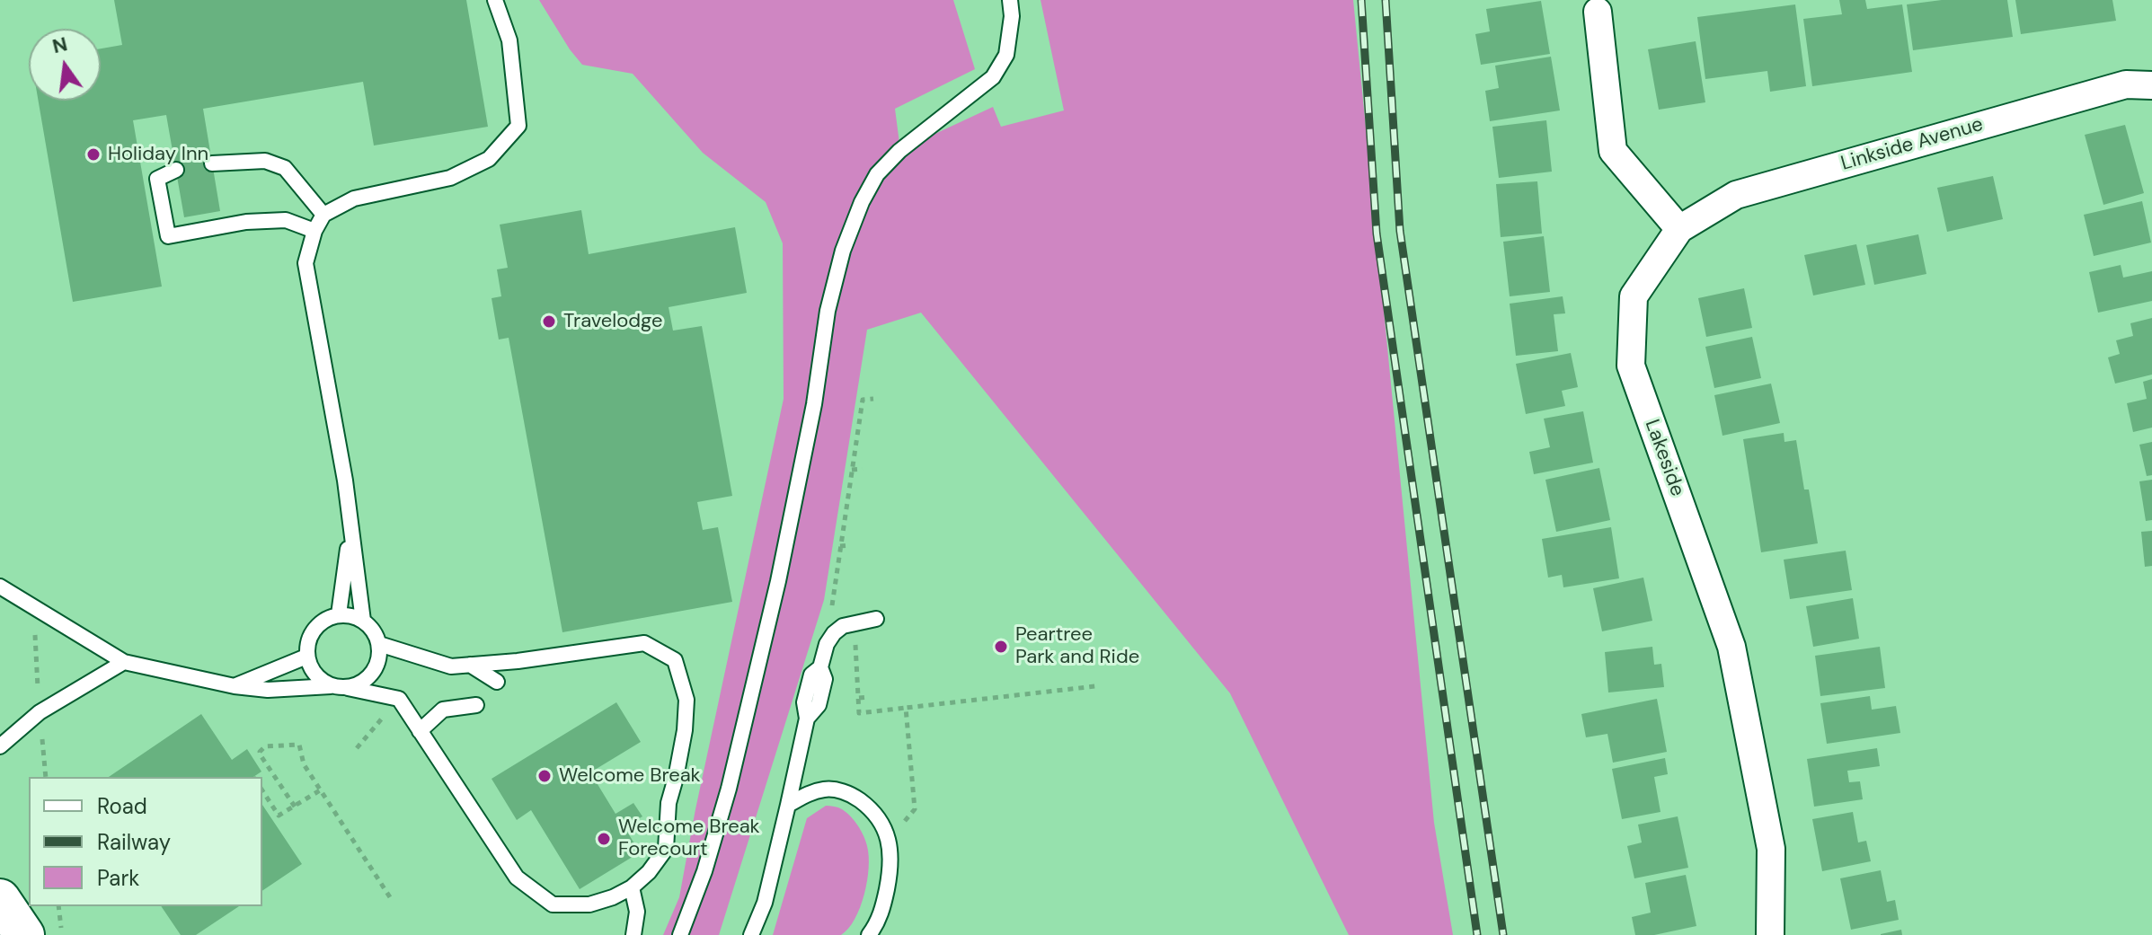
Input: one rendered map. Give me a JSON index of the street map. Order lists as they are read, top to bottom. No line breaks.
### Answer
{"streets":{"street":["Linkside Avenue","Lakeside"]},"crossings":[["Linkside Avenue","Lakeside"]],"places":["Holiday Inn","Travelodge","Peartree Park and Ride","Welcome Break","Welcome Break Forecourt"],"legend":["Road","Railway","Park"],"north":"top"}
